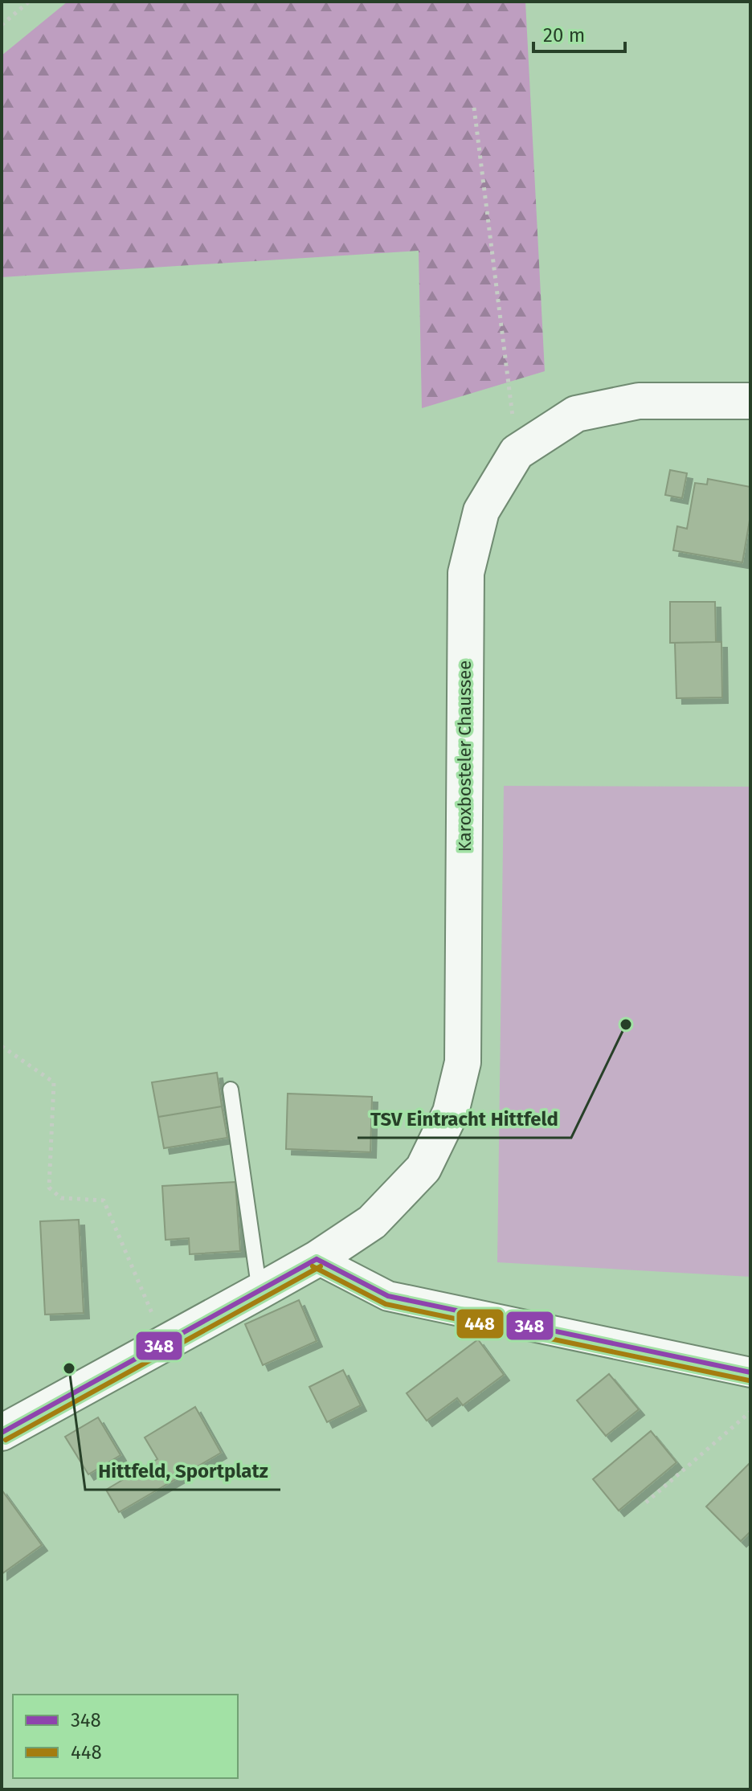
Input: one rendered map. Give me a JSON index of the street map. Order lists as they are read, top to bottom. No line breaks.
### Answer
{"streets":{"street":["Karoxbosteler Chaussee"]},"places":["TSV Eintracht Hittfeld","Hittfeld, Sportplatz"],"lines":["transit line 348","transit line 448"],"legend":["348","448"],"scale_bar":"20 m"}
